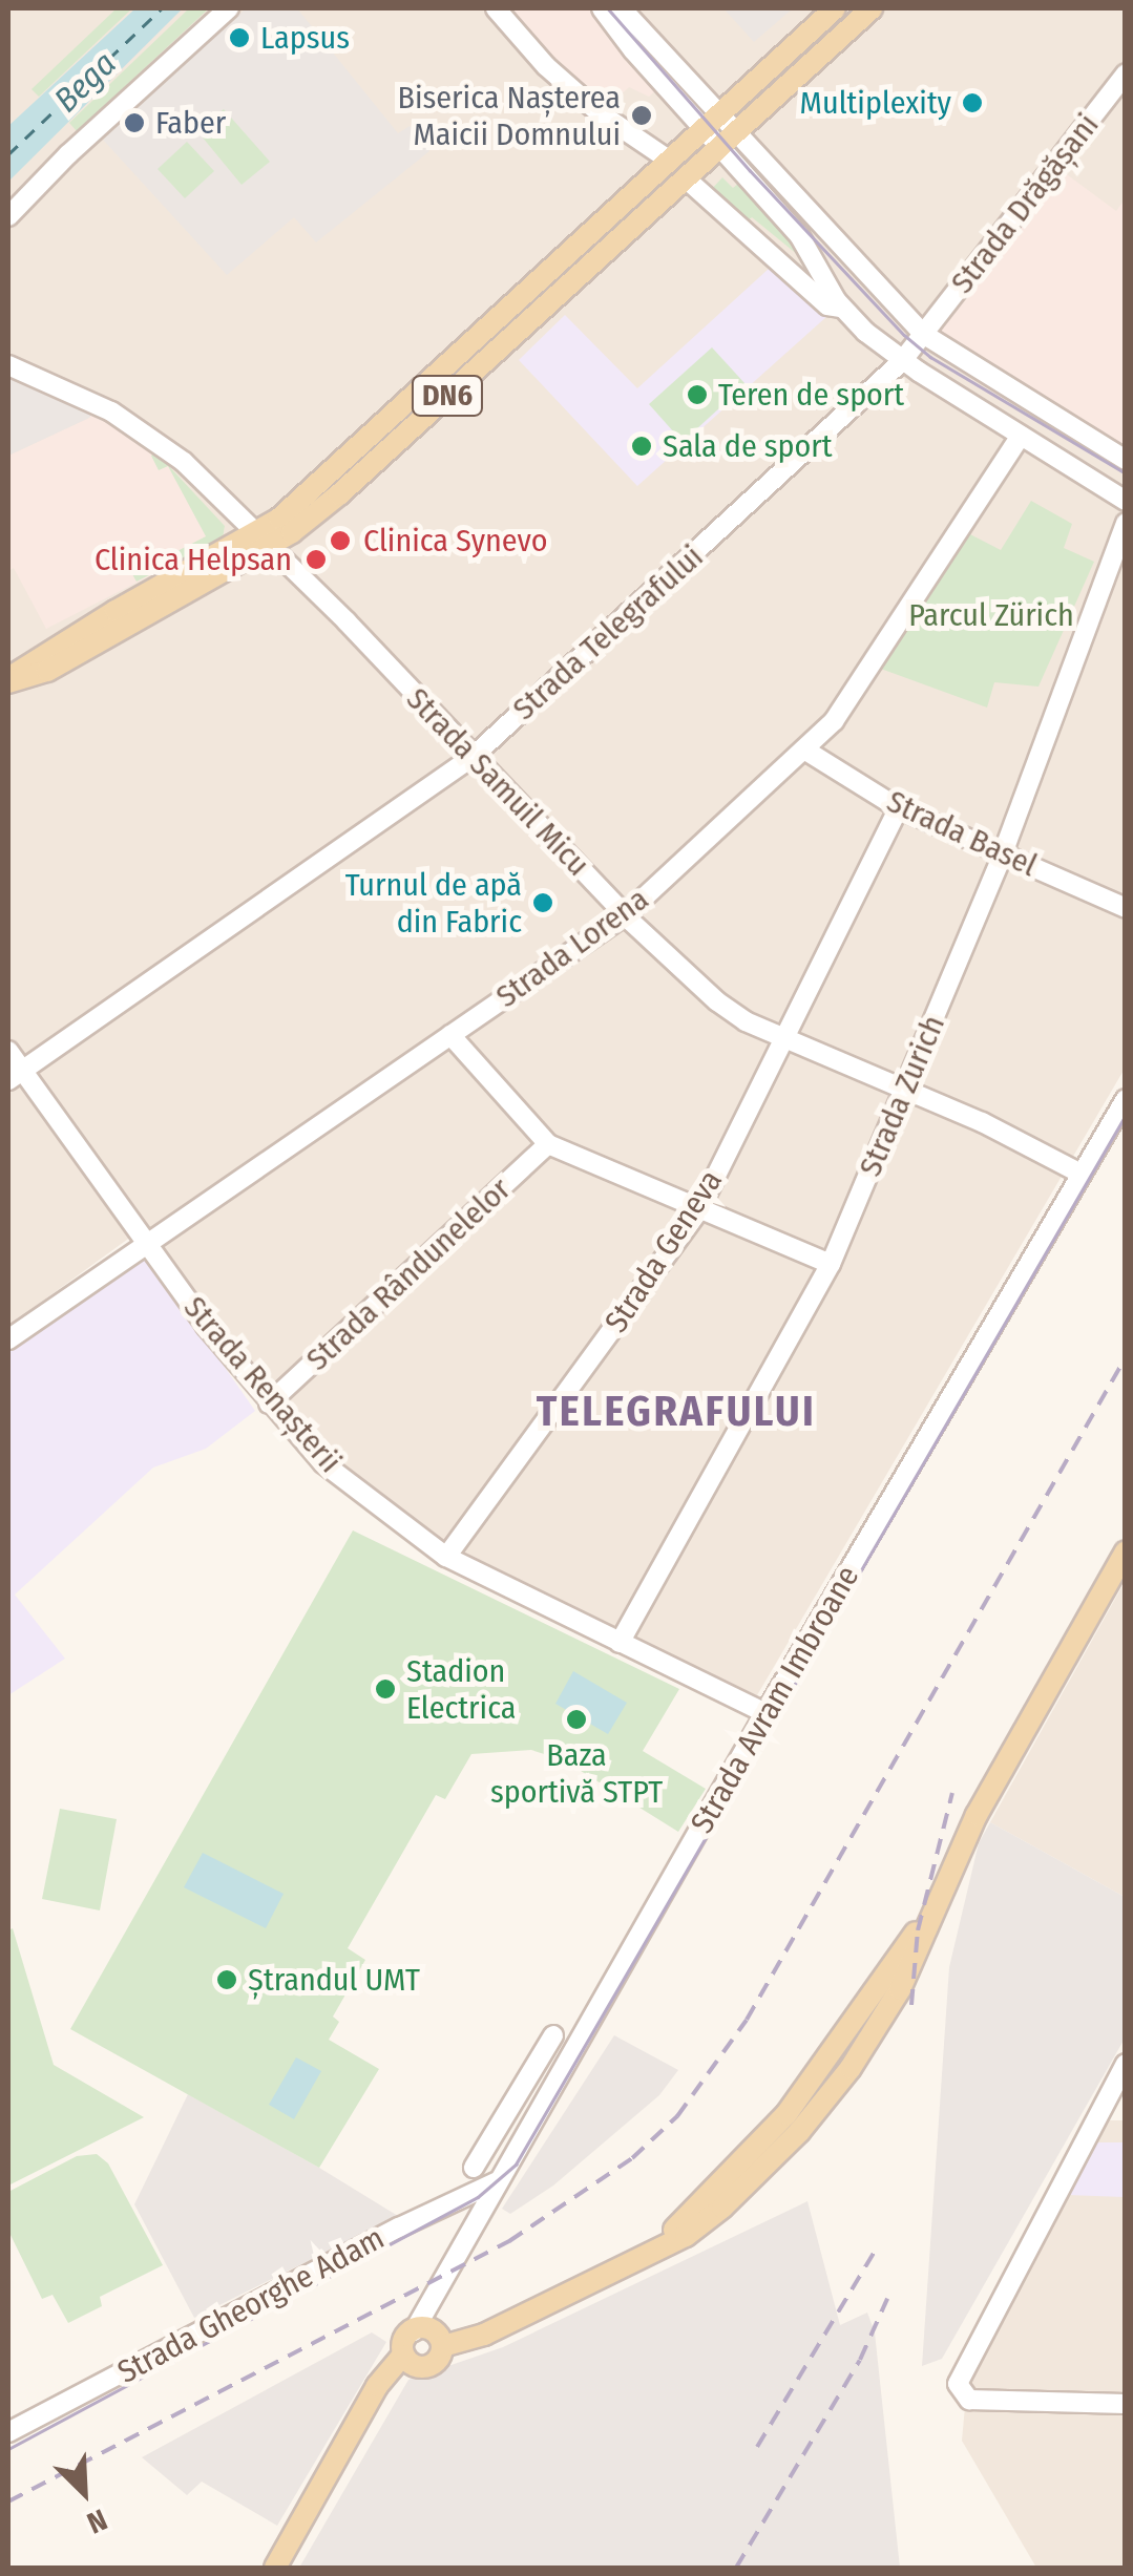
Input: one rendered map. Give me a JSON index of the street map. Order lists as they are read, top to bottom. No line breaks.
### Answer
{"streets":{"main road":["DN6"],"street":["Strada Drăgășani","Strada Telegrafului","Strada Samuil Micu","Strada Basel","Strada Lorena","Strada Zurich","Strada Geneva","Strada Rândunelelor","Strada Renașterii","Strada Avram Imbroane","Strada Gheorghe Adam"]},"crossings":[["Strada Drăgășani","Strada Telegrafului"],["DN6","Strada Samuil Micu"],["Strada Telegrafului","Strada Samuil Micu"],["Strada Telegrafului","Strada Renașterii"],["Strada Samuil Micu","Strada Lorena"],["Strada Samuil Micu","Strada Zurich"],["Strada Samuil Micu","Strada Geneva"],["Strada Samuil Micu","Strada Avram Imbroane"],["Strada Basel","Strada Lorena"],["Strada Basel","Strada Zurich"],["Strada Basel","Strada Geneva"],["Strada Lorena","Strada Renașterii"],["Strada Zurich","Strada Renașterii"],["Strada Geneva","Strada Renașterii"],["Strada Rândunelelor","Strada Renașterii"],["Strada Renașterii","Strada Avram Imbroane"],["Strada Avram Imbroane","Strada Gheorghe Adam"]],"districts":["TELEGRAFULUI"],"water":["Bega"],"parks":["Parcul Zürich"],"places":["Lapsus","Multiplexity","Biserica Nașterea Maicii Domnului","Faber","Teren de sport","Sala de sport","Clinica Synevo","Clinica Helpsan","Turnul de apă din Fabric","Stadion Electrica","Baza sportivă STPT","Ștrandul UMT"],"north":"bottom right"}
